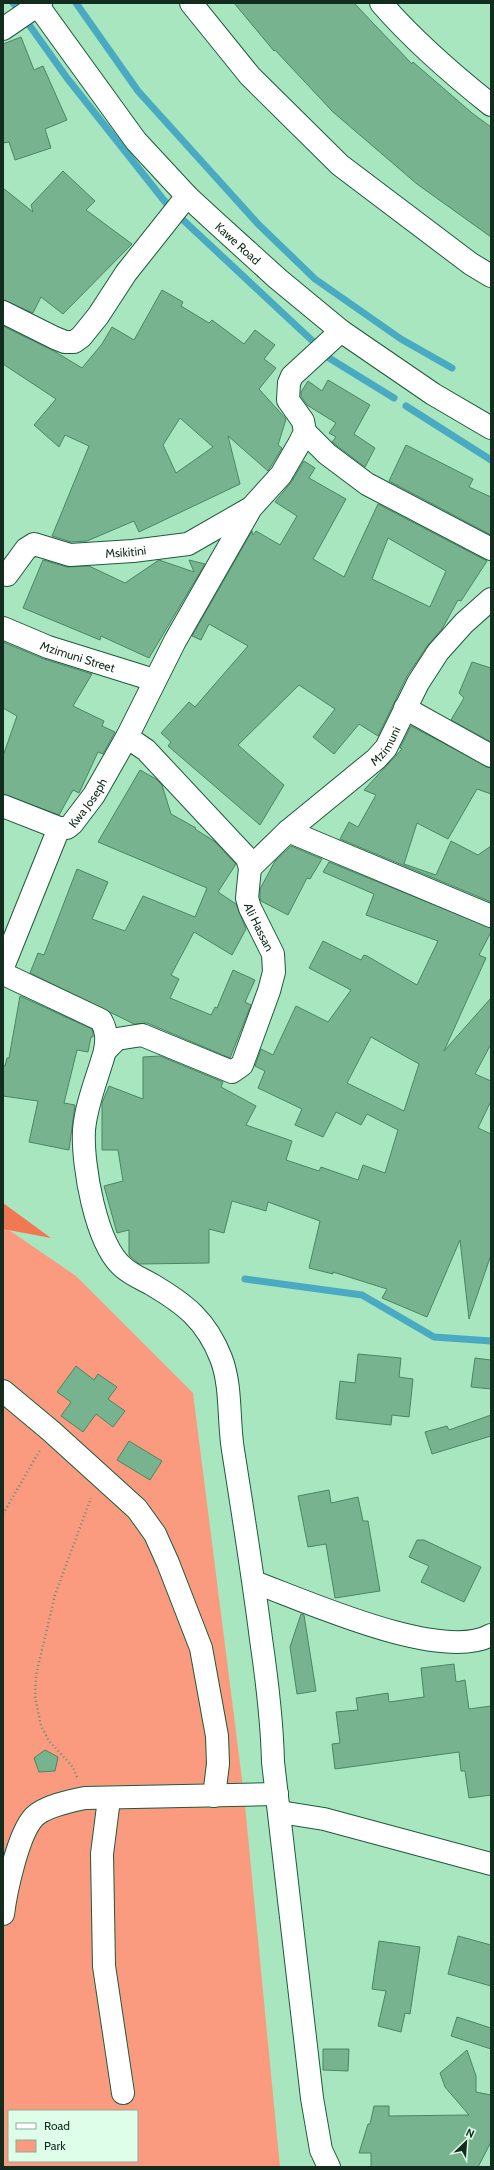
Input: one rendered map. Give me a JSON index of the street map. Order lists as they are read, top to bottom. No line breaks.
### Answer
{"streets":{"street":["Kawe Road","Msikitini","Mzimuni Street","Mzimuni","Kwa Joseph","Ali Hassan"]},"crossings":[["Msikitini","Mzimuni Street"],["Msikitini","Kwa Joseph"],["Mzimuni","Ali Hassan"]],"legend":["Road","Park"],"north":"top right"}
